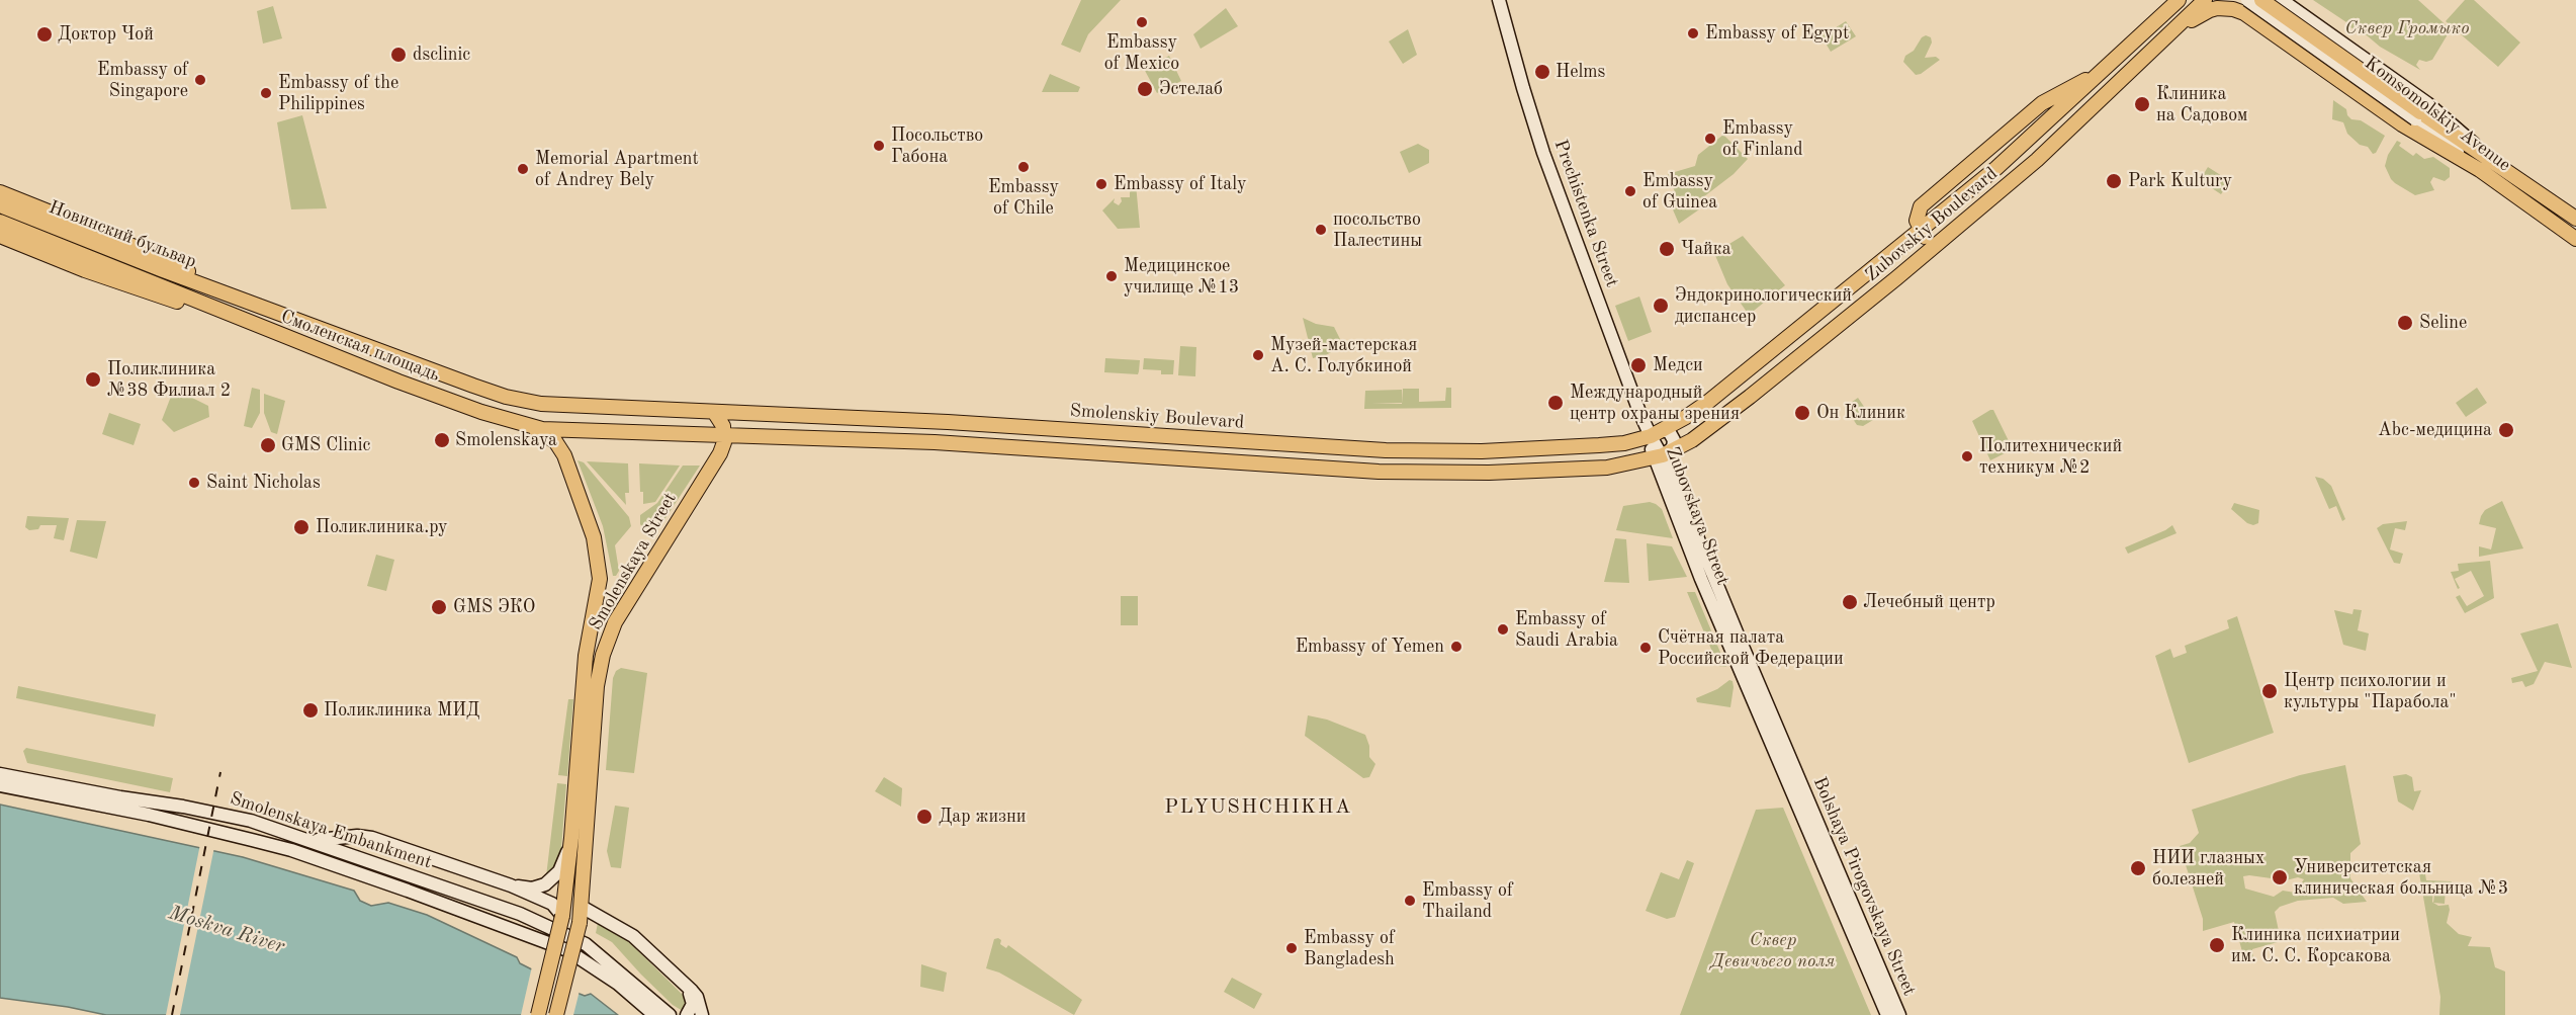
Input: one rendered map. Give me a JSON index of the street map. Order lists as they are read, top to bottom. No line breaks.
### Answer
{"streets":{"main road":["Komsomolskiy Avenue","Prechistenka Street","Zubovskiy Boulevard","Новинский бульвар","Смоленская площадь","Smolenskiy Boulevard","Zubovskaya Street","Smolenskaya Street","Smolenskaya Embankment","Bolshaya Pirogovskaya Street"]},"crossings":[["Prechistenka Street","Zubovskiy Boulevard"],["Prechistenka Street","Zubovskaya Street"],["Zubovskiy Boulevard","Smolenskiy Boulevard"],["Zubovskiy Boulevard","Zubovskaya Street"],["Zubovskiy Boulevard","Smolenskaya Street"],["Новинский бульвар","Смоленская площадь"],["Новинский бульвар","Smolenskiy Boulevard"],["Смоленская площадь","Smolenskaya Street"],["Zubovskaya Street","Bolshaya Pirogovskaya Street"]],"districts":["PLYUSHCHIKHA"],"water":["Moskva River"],"parks":["Сквер Громыко","Сквер Девичьего поля"],"places":["Embassy of Mexico","Embassy of Egypt","Доктор Чой","dsclinic","Helms","Embassy of Singapore","Эстелаб","Embassy of the Philippines","Клиника на Садовом","Embassy of Finland","Посольство Габона","Embassy of Chile","Memorial Apartment of Andrey Bely","Park Kultury","Embassy of Italy","Embassy of Guinea","посольство Палестины","Чайка","Медицинское училище №13","Эндокринологический диспансер","Seline","Музей-мастерская А. С. Голубкиной","Медси","Поликлиника №38 Филиал 2","Международный центр охраны зрения","Он Клиник","Abc-медицина","Smolenskaya","GMS Clinic","Политехнический техникум №2","Saint Nicholas","Поликлиника.ру","Лечебный центр","GMS ЭКО","Embassy of Saudi Arabia","Embassy of Yemen","Счётная палата Российской Федерации","Центр психологии и культуры \"Парабола\"","Поликлиника МИД","Дар жизни","НИИ глазных болезней","Университетская клиническая больница №3","Embassy of Thailand","Клиника психиатрии им. С. С. Корсакова","Embassy of Bangladesh"]}
